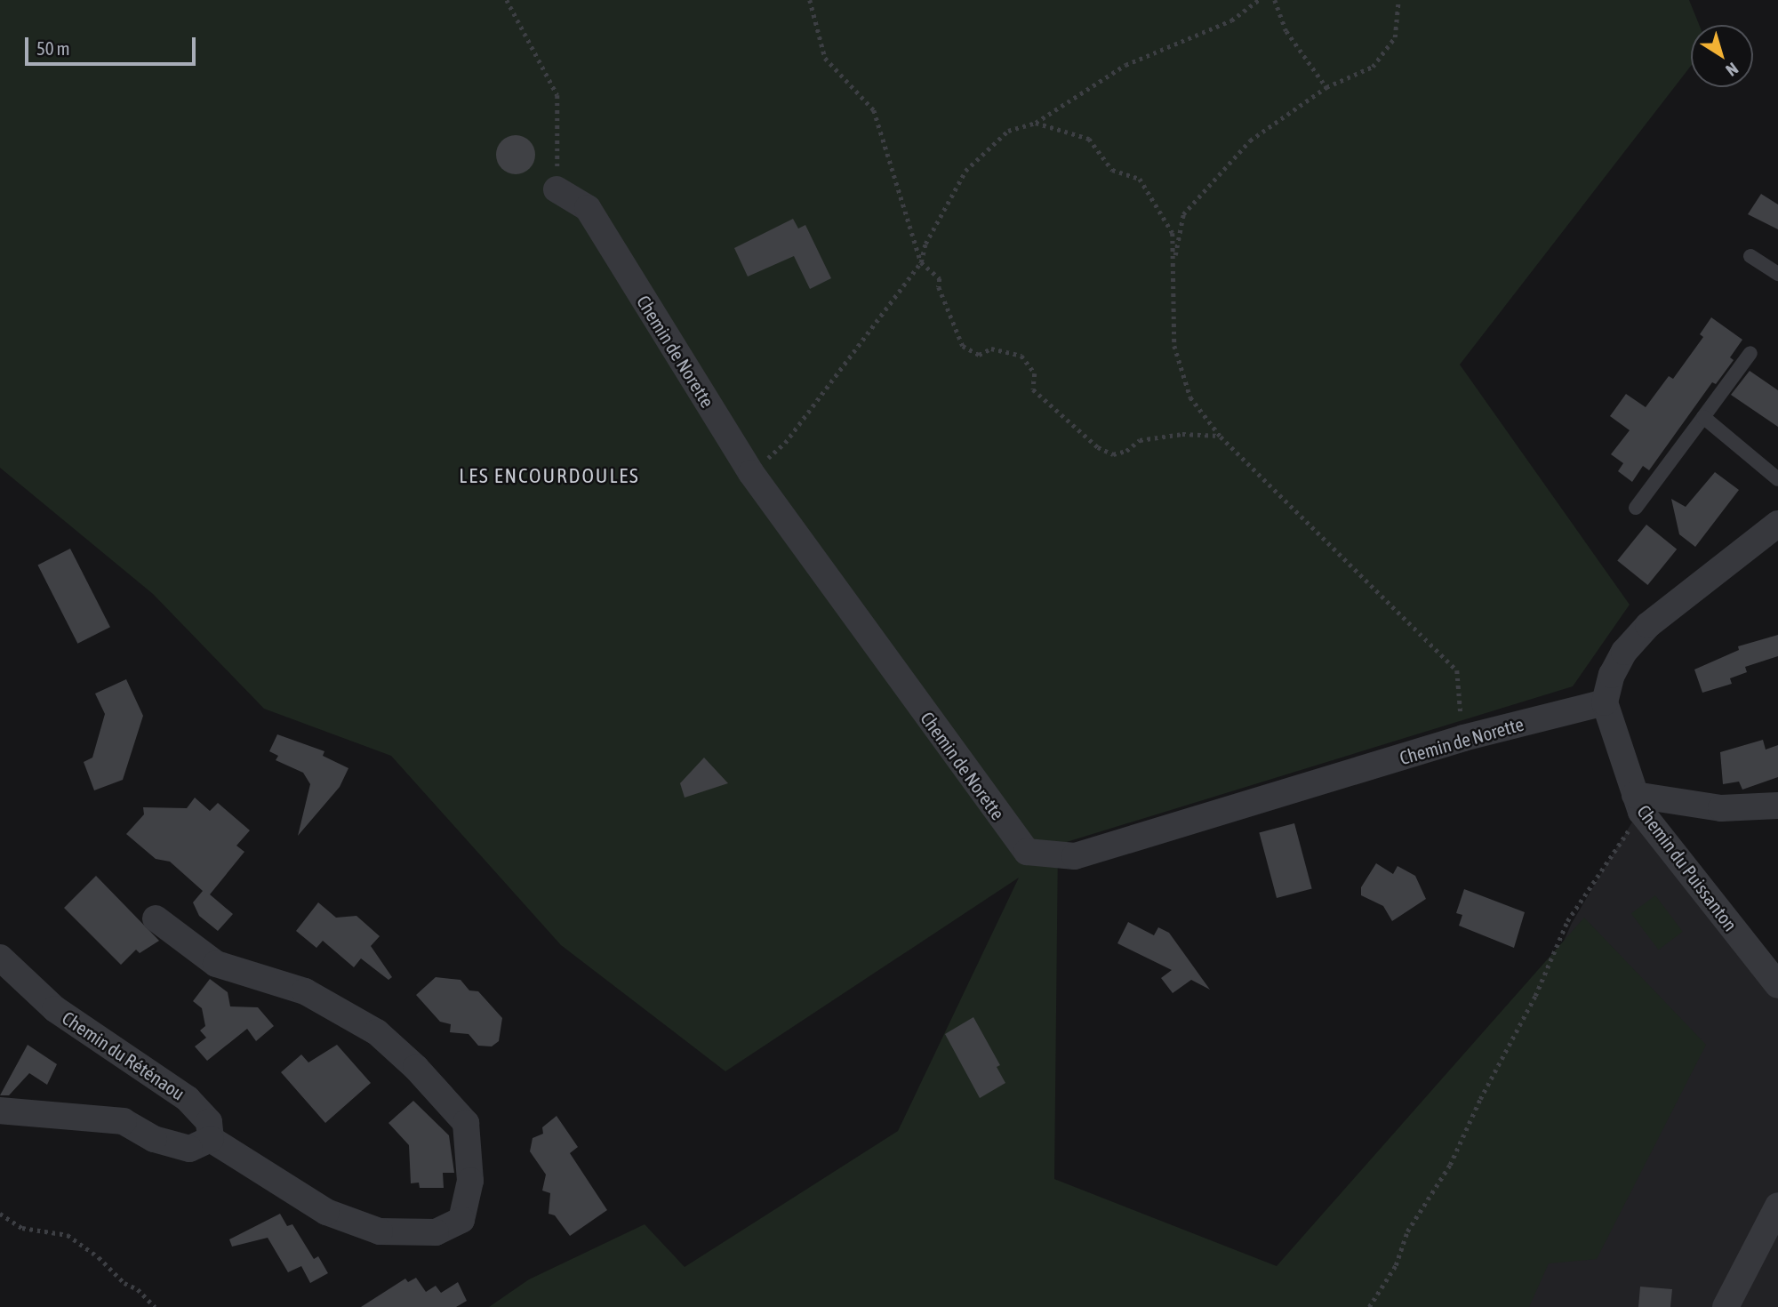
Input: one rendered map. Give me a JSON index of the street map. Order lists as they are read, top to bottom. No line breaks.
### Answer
{"streets":{"street":["Chemin de Norette","Chemin du Puissanton","Chemin du Réténaou"]},"crossings":[["Chemin de Norette","Chemin du Puissanton"]],"districts":["LES ENCOURDOULES"],"scale_bar":"50 m","north":"bottom right"}
